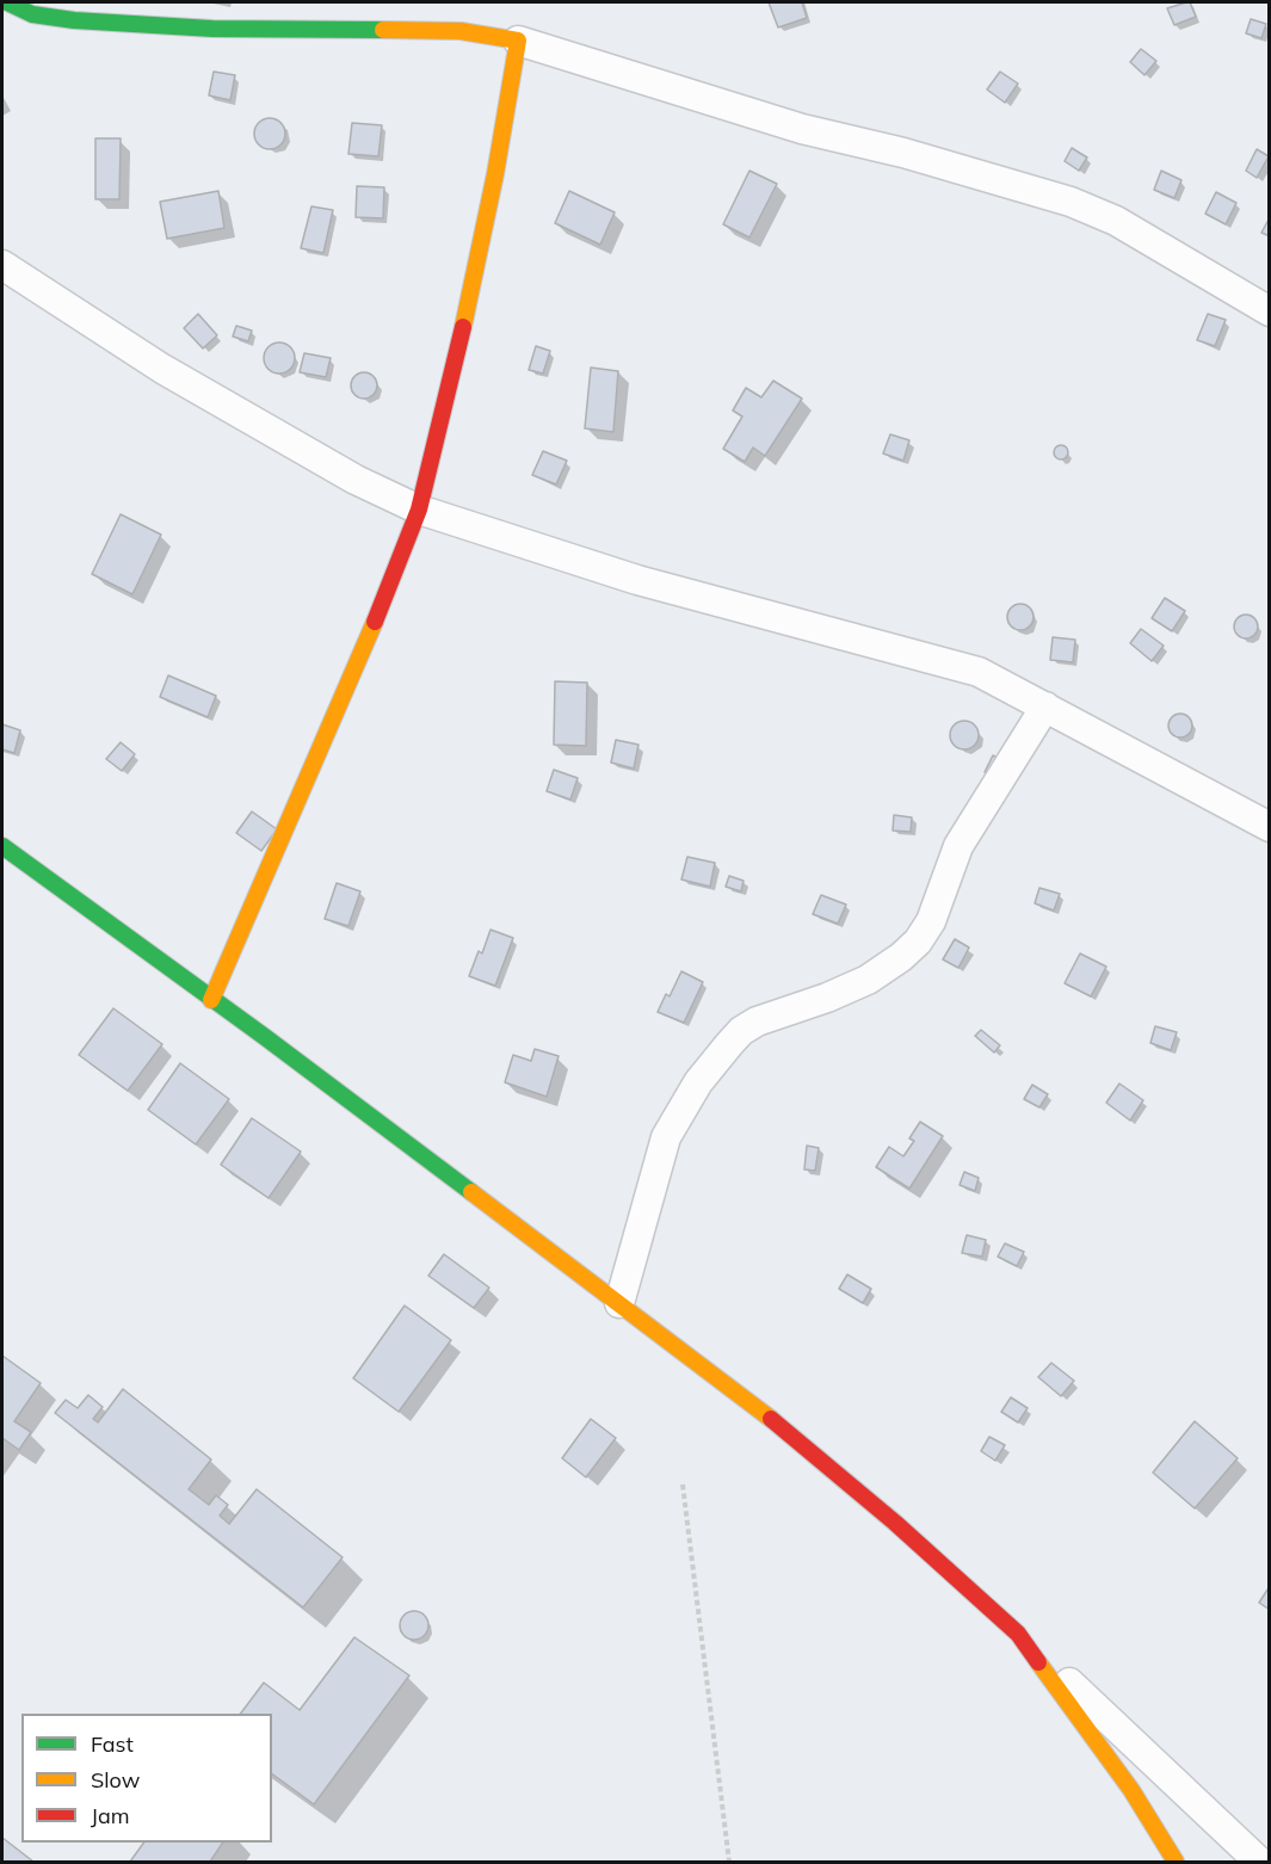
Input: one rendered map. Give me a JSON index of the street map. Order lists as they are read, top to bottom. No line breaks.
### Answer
{"legend":["Fast","Slow","Jam"]}
